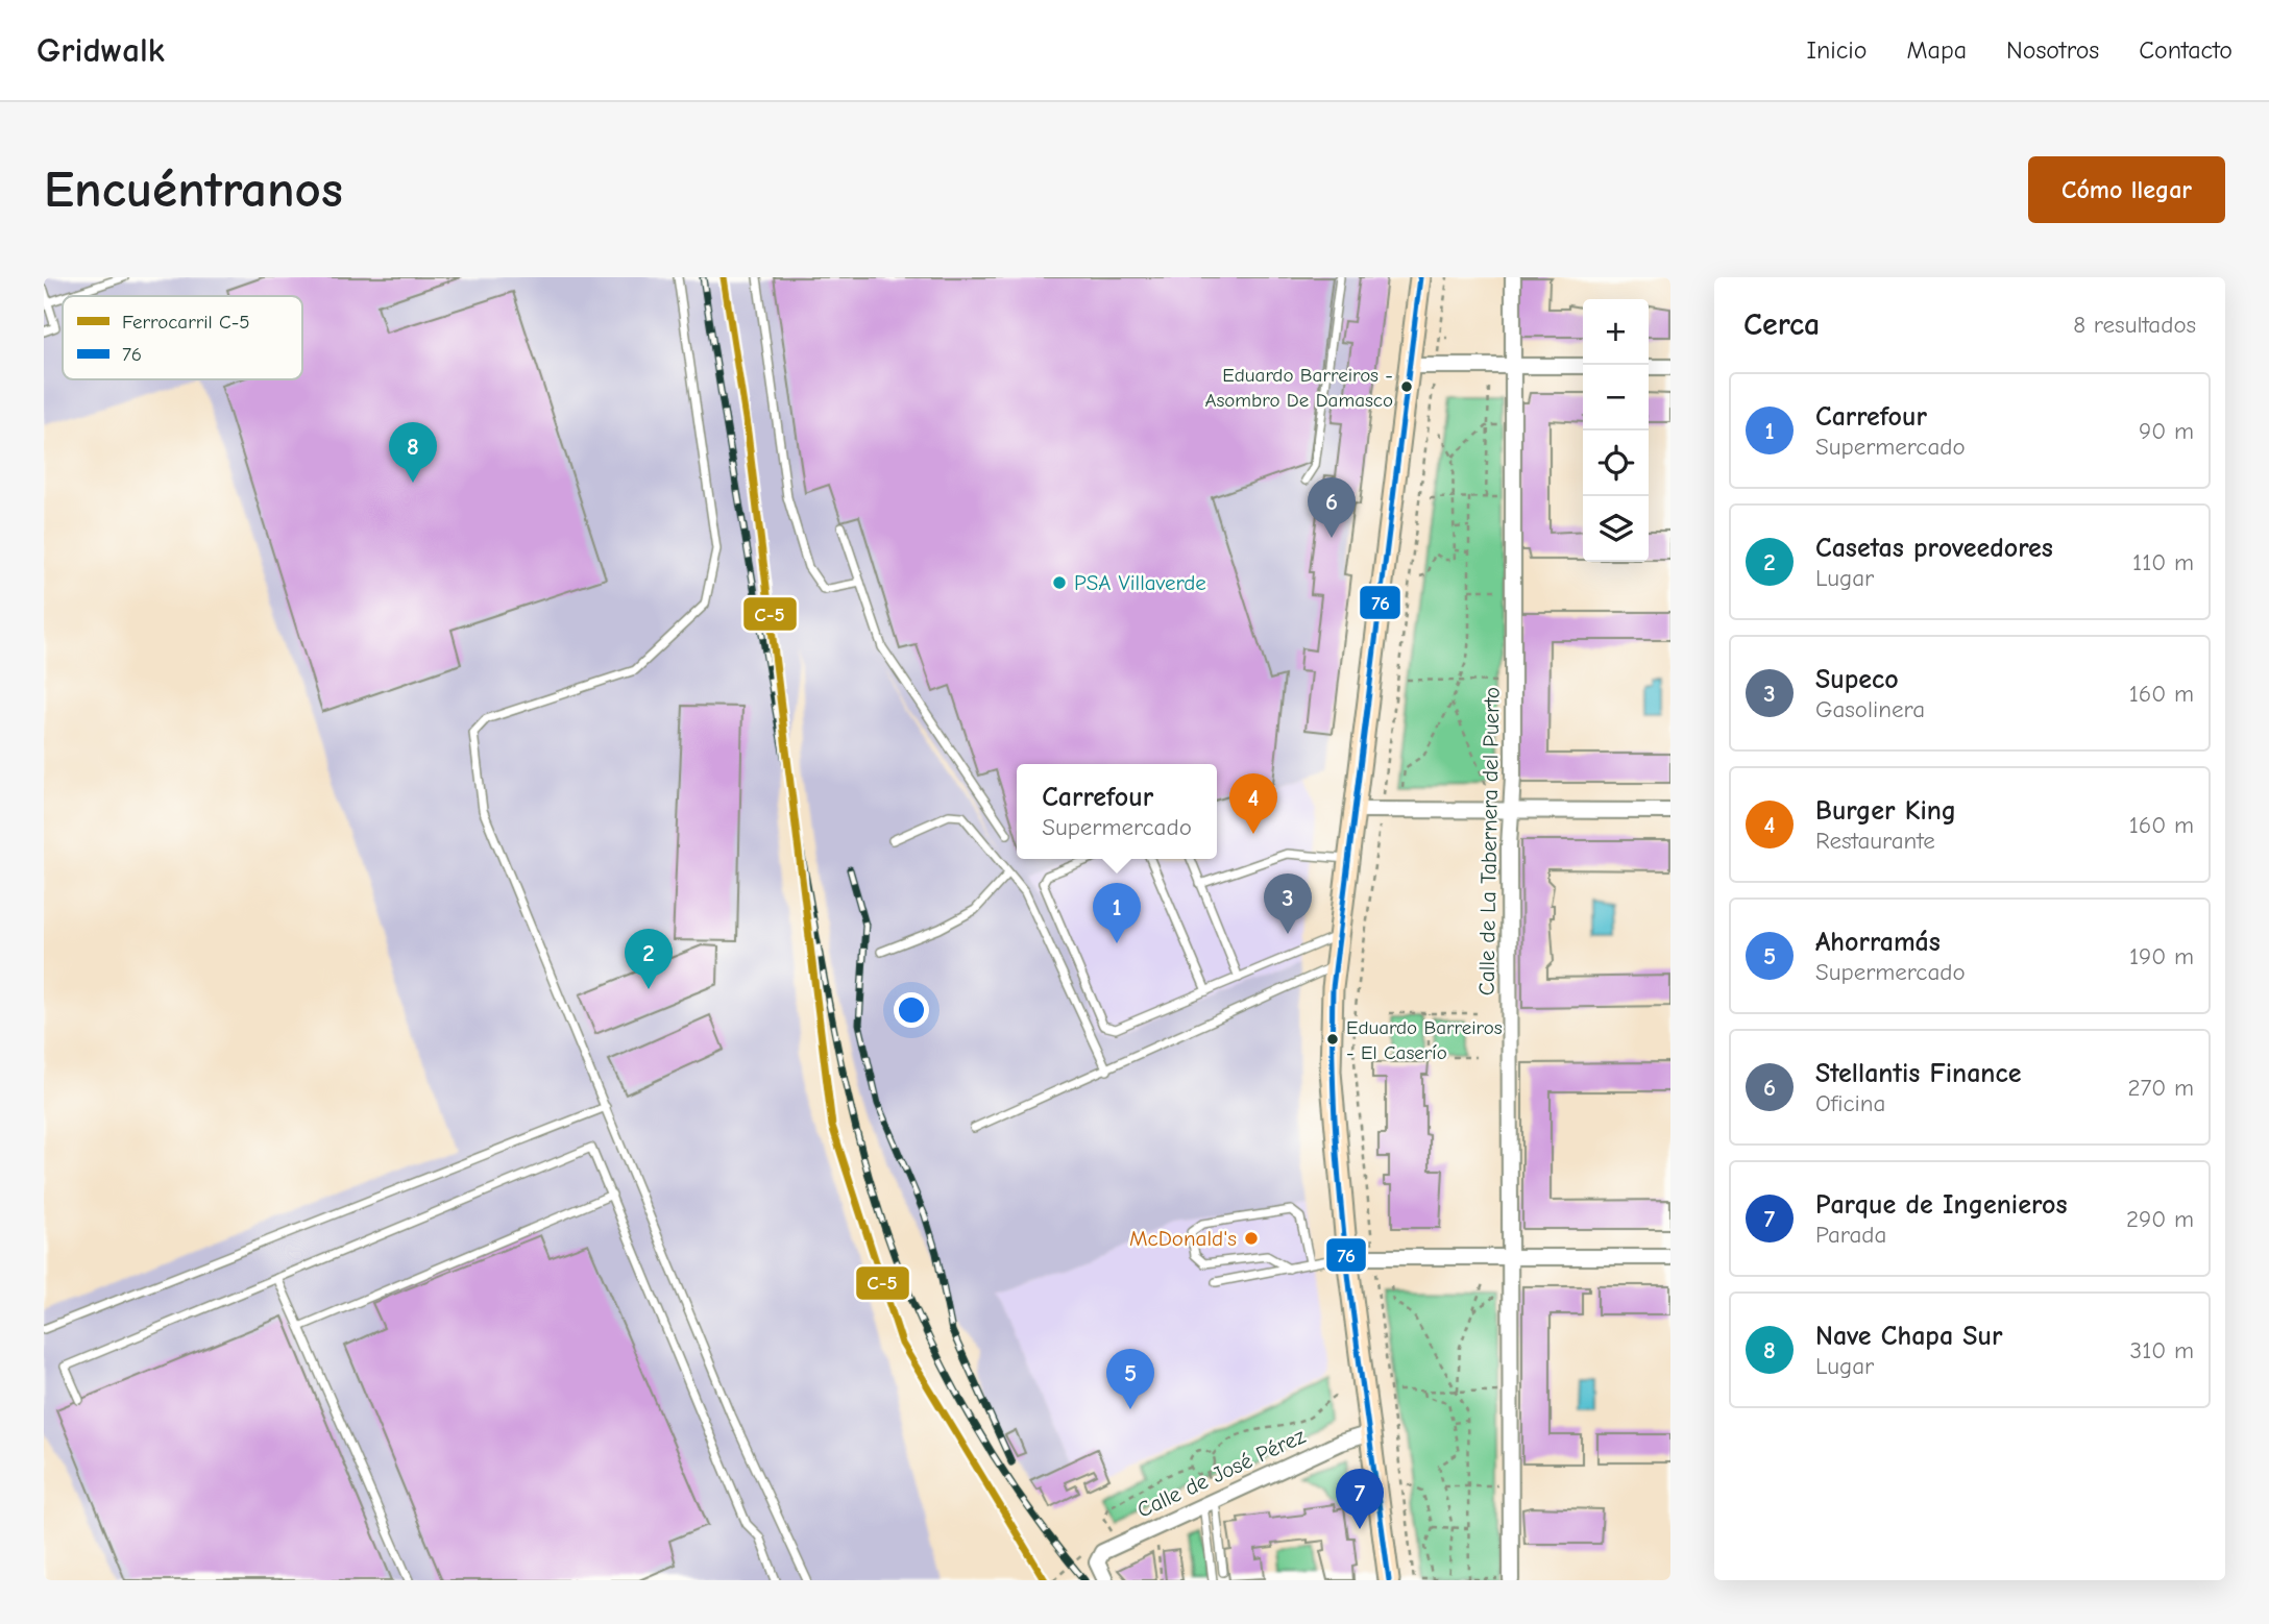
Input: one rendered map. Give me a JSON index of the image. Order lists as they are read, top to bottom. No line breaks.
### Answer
{"streets":{"street":["Calle de La Tabernera del Puerto","Calle de José Pérez"]},"places":["Eduardo Barreiros - Asombro De Damasco","PSA Villaverde","Eduardo Barreiros - El Caserío","McDonald's"],"lines":["rail line C-5","transit line 76"],"legend":["Ferrocarril C-5","76"],"page":{"header":"Gridwalk","nav":["Inicio","Mapa","Nosotros","Contacto"],"buttons":"Cómo llegar","title":"Encuéntranos","heading":["Cerca","8 resultados"],"map_buttons":["+","−"],"list":[{"mark":"1","name":"Carrefour","note":"Supermercado","value":"90 m"},{"mark":"2","name":"Casetas proveedores","note":"Lugar","value":"110 m"},{"mark":"3","name":"Supeco","note":"Gasolinera","value":"160 m"},{"mark":"4","name":"Burger King","note":"Restaurante","value":"160 m"},{"mark":"5","name":"Ahorramás","note":"Supermercado","value":"190 m"},{"mark":"6","name":"Stellantis Finance","note":"Oficina","value":"270 m"},{"mark":"7","name":"Parque de Ingenieros","note":"Parada","value":"290 m"},{"mark":"8","name":"Nave Chapa Sur","note":"Lugar","value":"310 m"}],"pins":["8","6","4","3","1","2","5","7"],"popup":["Carrefour","Supermercado"]}}
